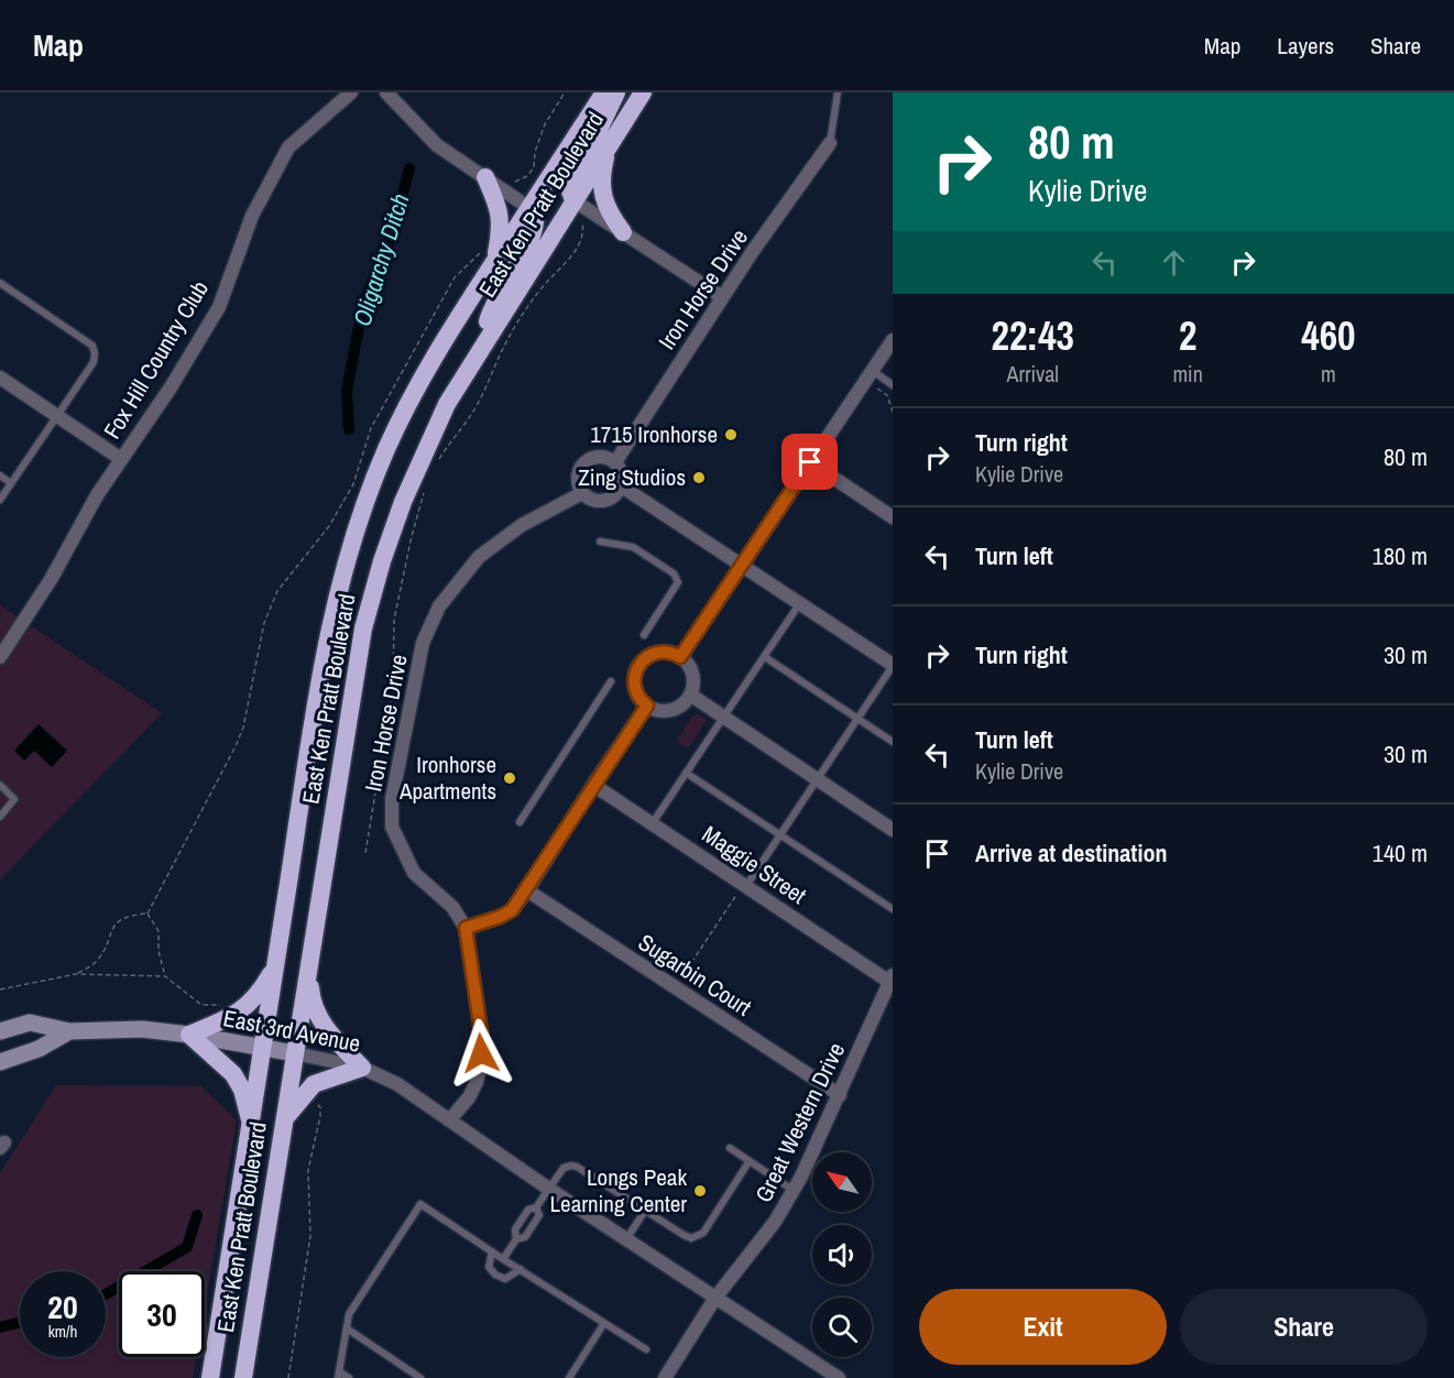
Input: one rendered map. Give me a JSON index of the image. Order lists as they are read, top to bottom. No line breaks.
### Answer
{"streets":{"highway":["East Ken Pratt Boulevard"],"main road":["East 3rd Avenue"],"street":["Iron Horse Drive","Fox Hill Country Club","Maggie Street","Sugarbin Court","Great Western Drive"]},"crossings":[["East Ken Pratt Boulevard","East 3rd Avenue"],["Iron Horse Drive","East 3rd Avenue"],["Maggie Street","Great Western Drive"],["Sugarbin Court","Great Western Drive"],["East 3rd Avenue","Great Western Drive"]],"water":["Oligarchy Ditch"],"places":["1715 Ironhorse","Zing Studios","Ironhorse Apartments","Longs Peak Learning Center"],"north":"top left","page":{"header":"Map","nav":["Map","Layers","Share"],"turn":["80 m","Kylie Drive"],"eta":["22:43","Arrival","2","min","460","m"],"list":[{"name":"Turn right","note":"Kylie Drive","value":"80 m"},{"name":"Turn left","value":"180 m"},{"name":"Turn right","value":"30 m"},{"name":"Turn left","note":"Kylie Drive","value":"30 m"},{"name":"Arrive at destination","value":"140 m"}],"speed":"20 km/h","limit":"30","buttons":["Exit","Share"]}}
